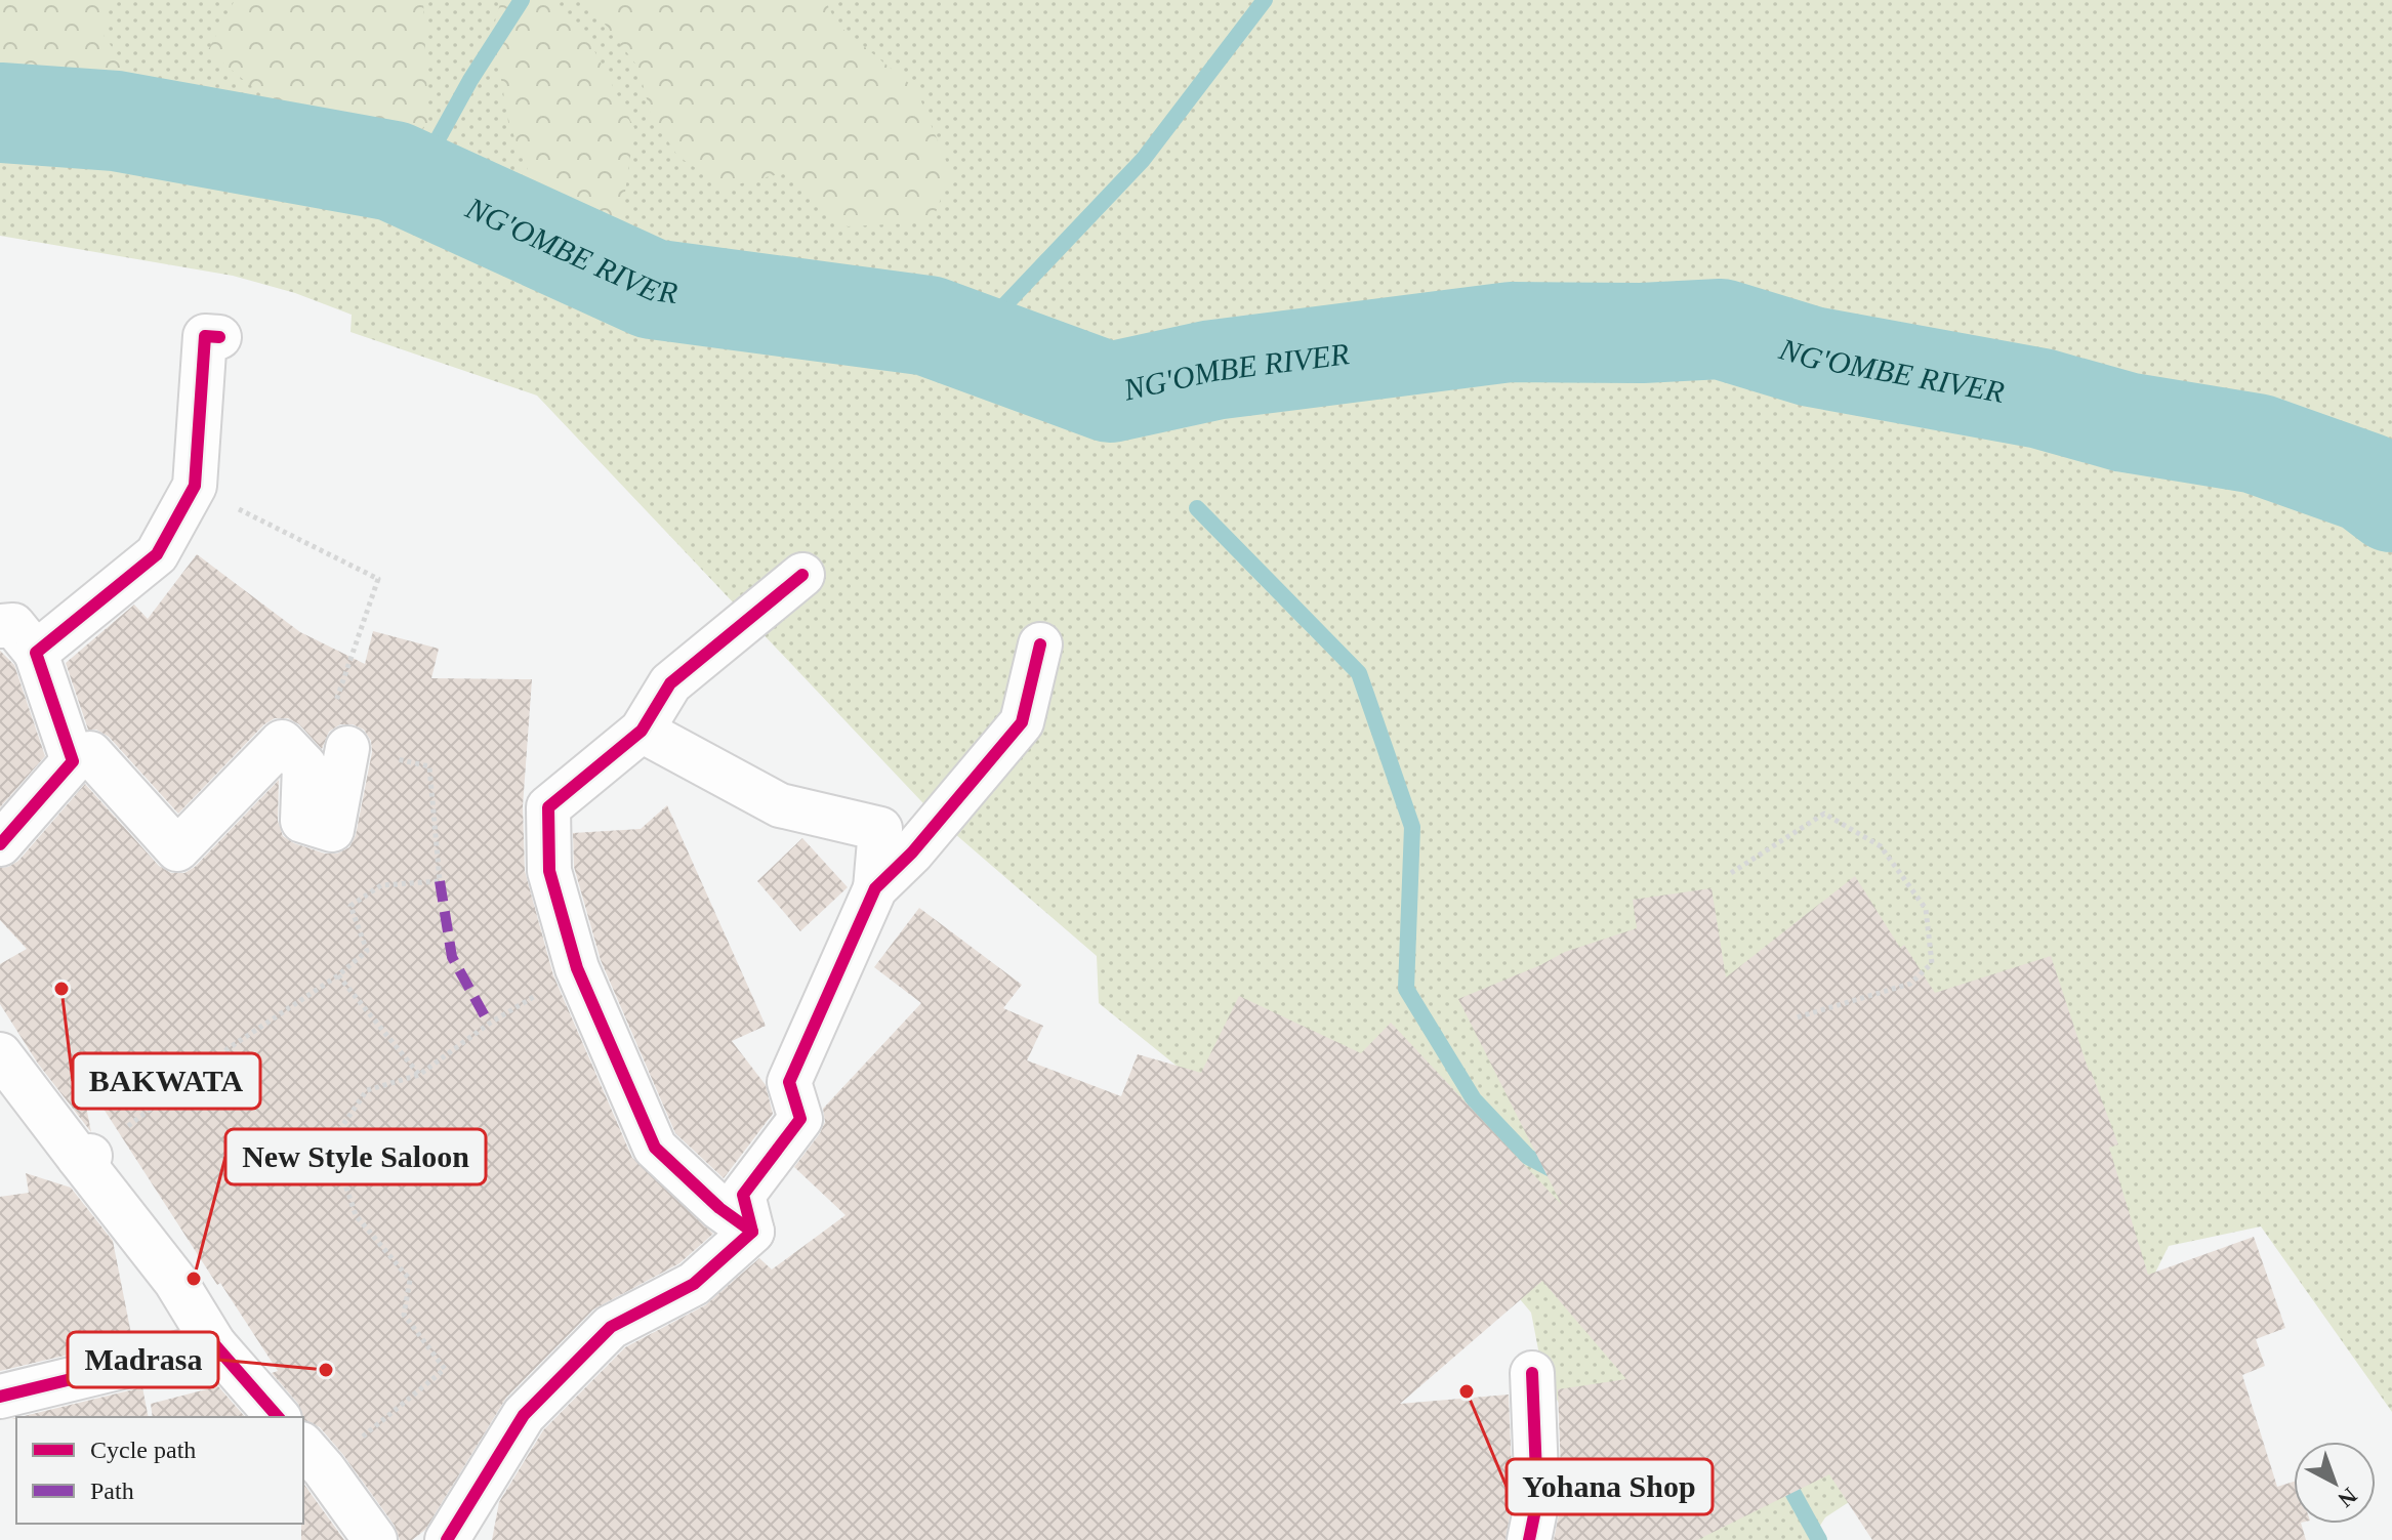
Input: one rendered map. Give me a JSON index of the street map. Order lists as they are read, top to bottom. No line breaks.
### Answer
{"water":["NG'OMBE RIVER"],"places":["BAKWATA","New Style Saloon","Madrasa","Yohana Shop"],"legend":["Cycle path","Path"],"north":"bottom right"}
